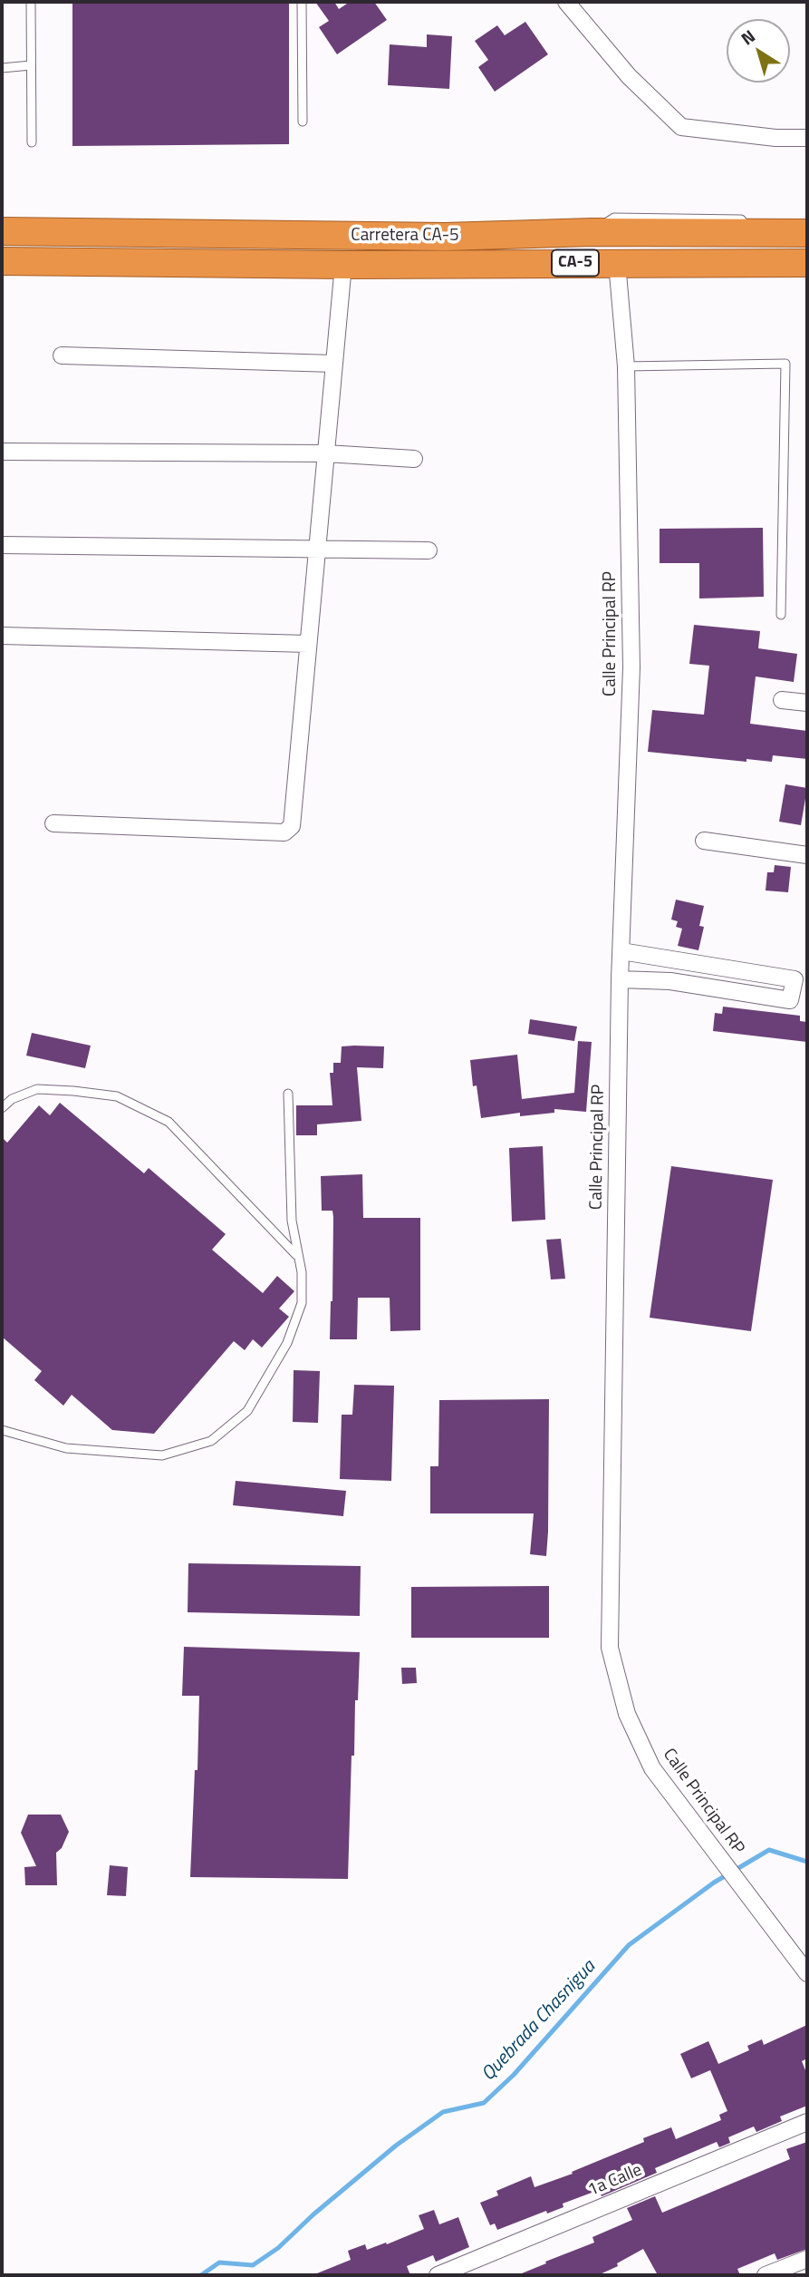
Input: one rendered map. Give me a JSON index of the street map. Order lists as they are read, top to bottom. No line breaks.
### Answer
{"streets":{"highway":["Carretera CA-5","CA-5"],"street":["Calle Principal RP","1a Calle"]},"crossings":[["Carretera CA-5","Calle Principal RP"]],"water":["Quebrada Chasnigua"],"north":"top left"}
